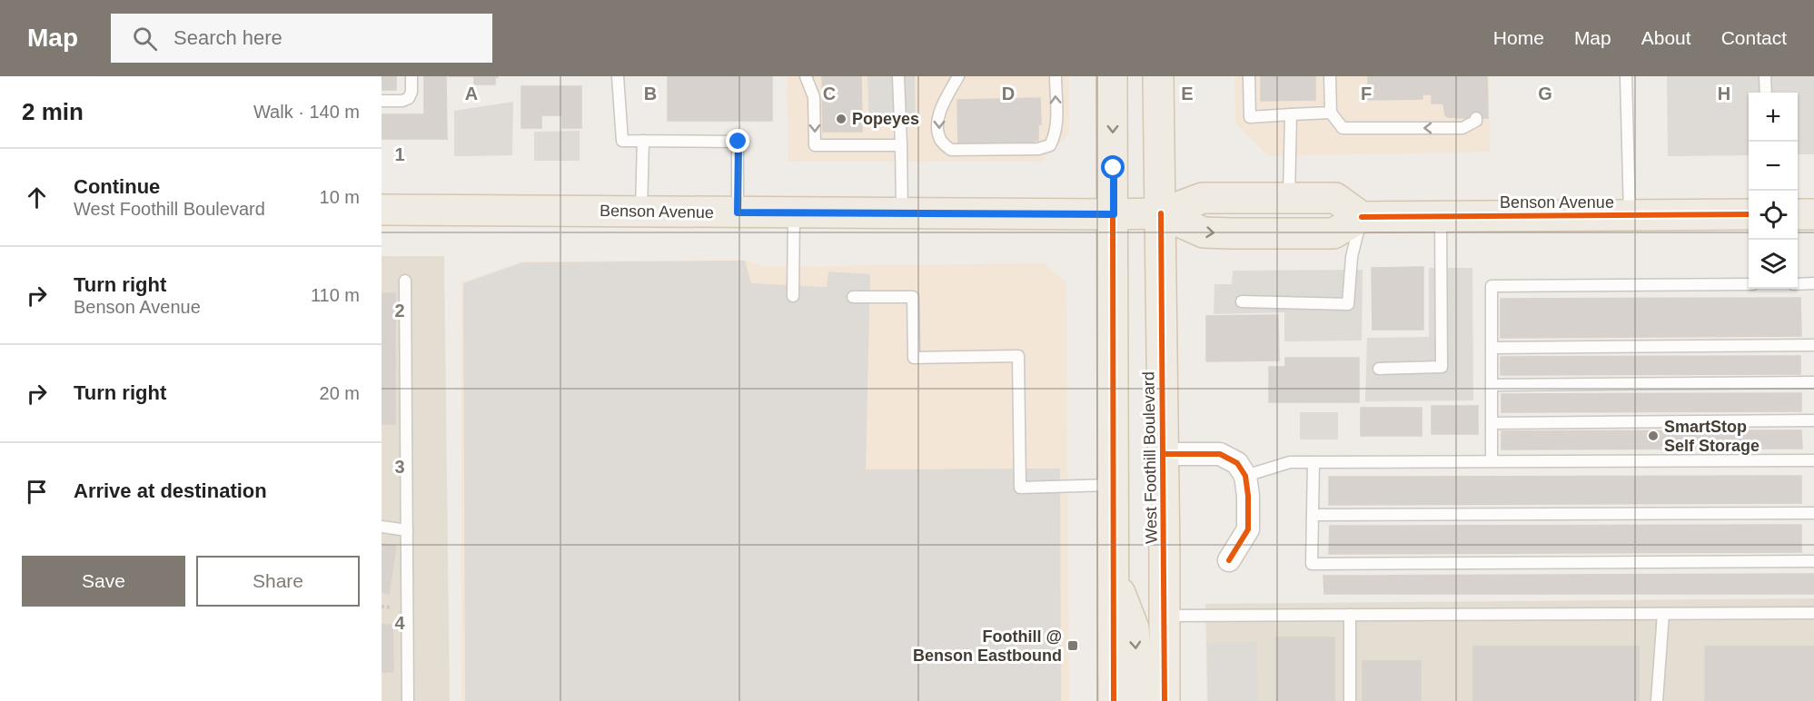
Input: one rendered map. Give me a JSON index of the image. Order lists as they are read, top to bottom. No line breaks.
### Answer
{"streets":{"main road":["Benson Avenue","West Foothill Boulevard"]},"crossings":[["Benson Avenue","West Foothill Boulevard"]],"places":{"other":["Popeyes","SmartStop Self Storage"],"transit":["Foothill @ Benson Eastbound"]},"page":{"header":"Map","search":"Search here","nav":["Home","Map","About","Contact"],"heading":["2 min","Walk · 140 m"],"map_buttons":["+","−"],"list":[["Continue","West Foothill Boulevard","10 m"],["Turn right","Benson Avenue","110 m"],["Turn right","20 m"],"Arrive at destination"],"buttons":["Save","Share"]},"grid":{"columns":["A","B","C","D","E","F","G","H"],"rows":["1","2","3","4"]}}
